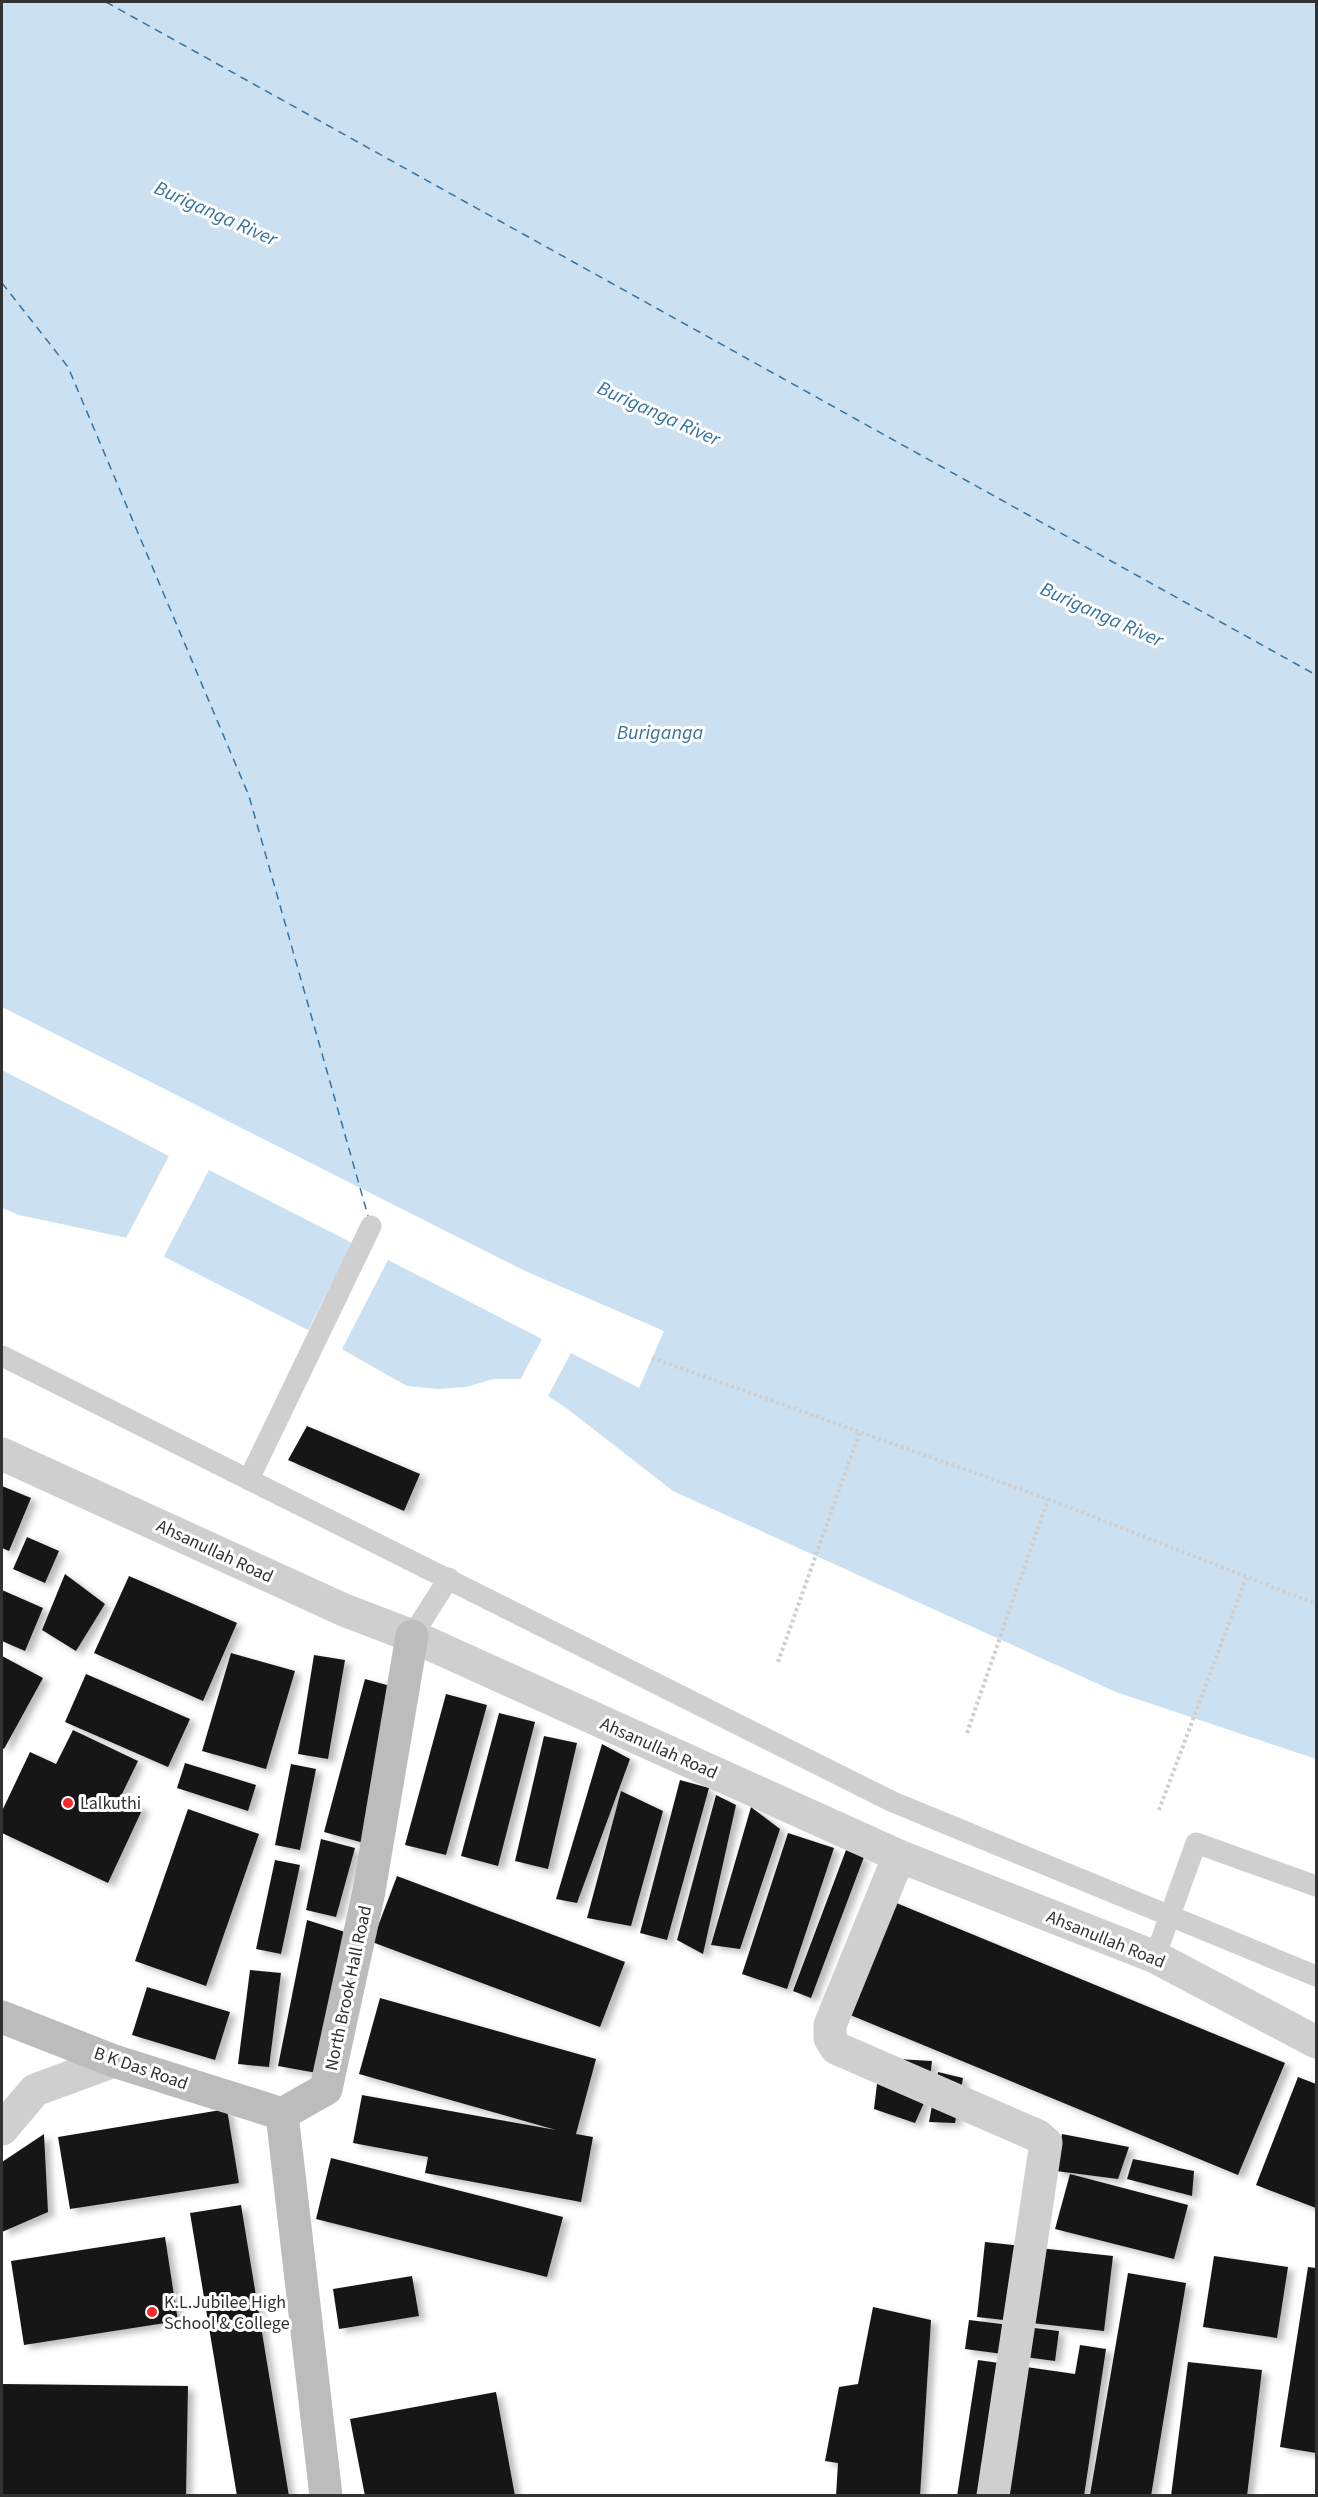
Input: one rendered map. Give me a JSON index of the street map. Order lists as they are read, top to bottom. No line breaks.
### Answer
{"streets":{"street":["Ahsanullah Road","North Brook Hall Road","B K Das Road"]},"crossings":[["Ahsanullah Road","North Brook Hall Road"],["North Brook Hall Road","B K Das Road"]],"water":["Buriganga River","Buriganga"],"places":["Lalkuthi","K.L.Jubilee High School & College"]}
